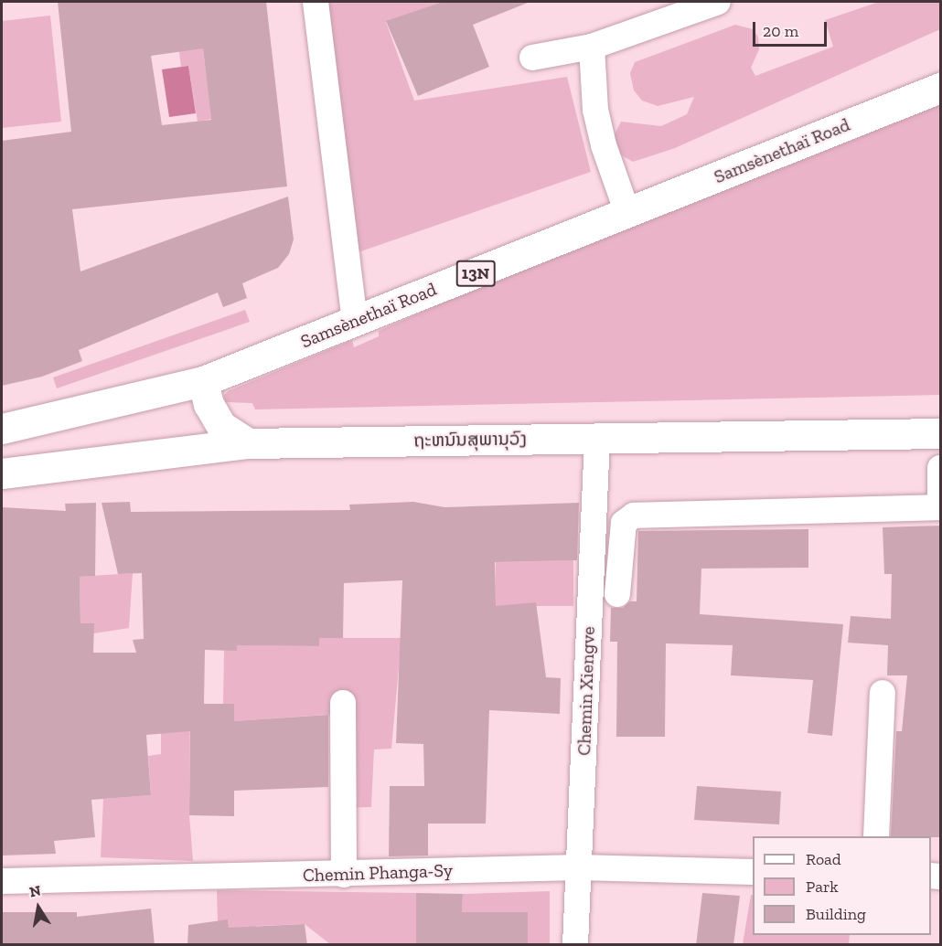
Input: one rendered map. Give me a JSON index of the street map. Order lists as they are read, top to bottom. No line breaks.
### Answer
{"streets":{"highway":["Samsènethaï Road","13N","ຖະຫນົນສຸພານຸວົງ"],"street":["Chemin Xiengve","Chemin Phanga-Sy"]},"crossings":[["ຖະຫນົນສຸພານຸວົງ","Chemin Xiengve"],["Chemin Xiengve","Chemin Phanga-Sy"]],"legend":["Road","Park","Building"],"scale_bar":"20 m","north":"top"}
